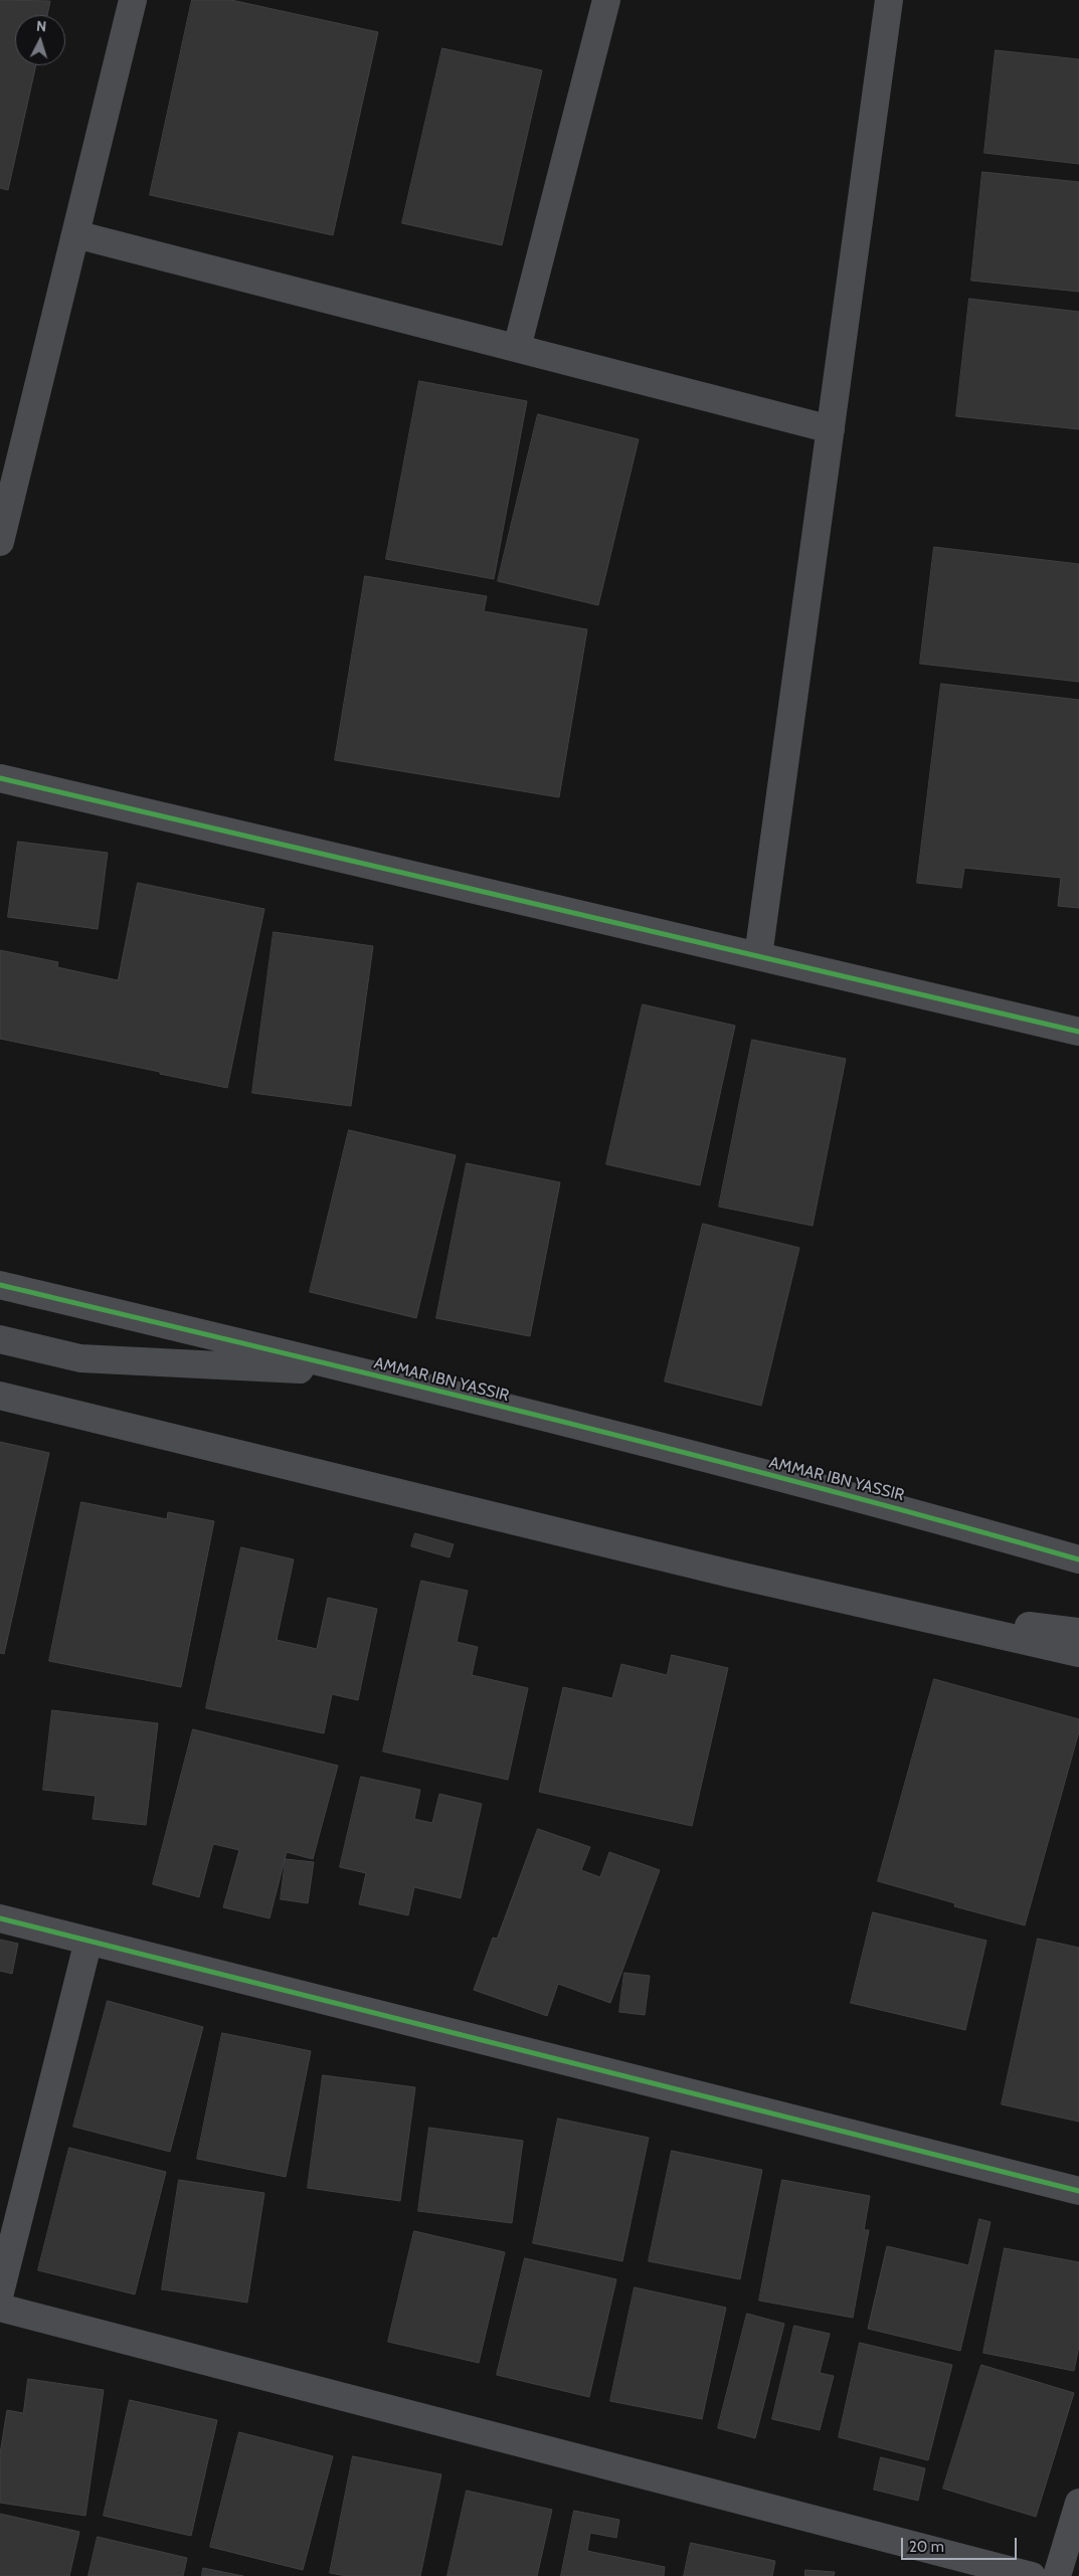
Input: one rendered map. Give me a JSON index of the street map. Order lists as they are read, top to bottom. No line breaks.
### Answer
{"streets":{"street":["AMMAR IBN YASSIR"]},"scale_bar":"20 m","north":"top"}
